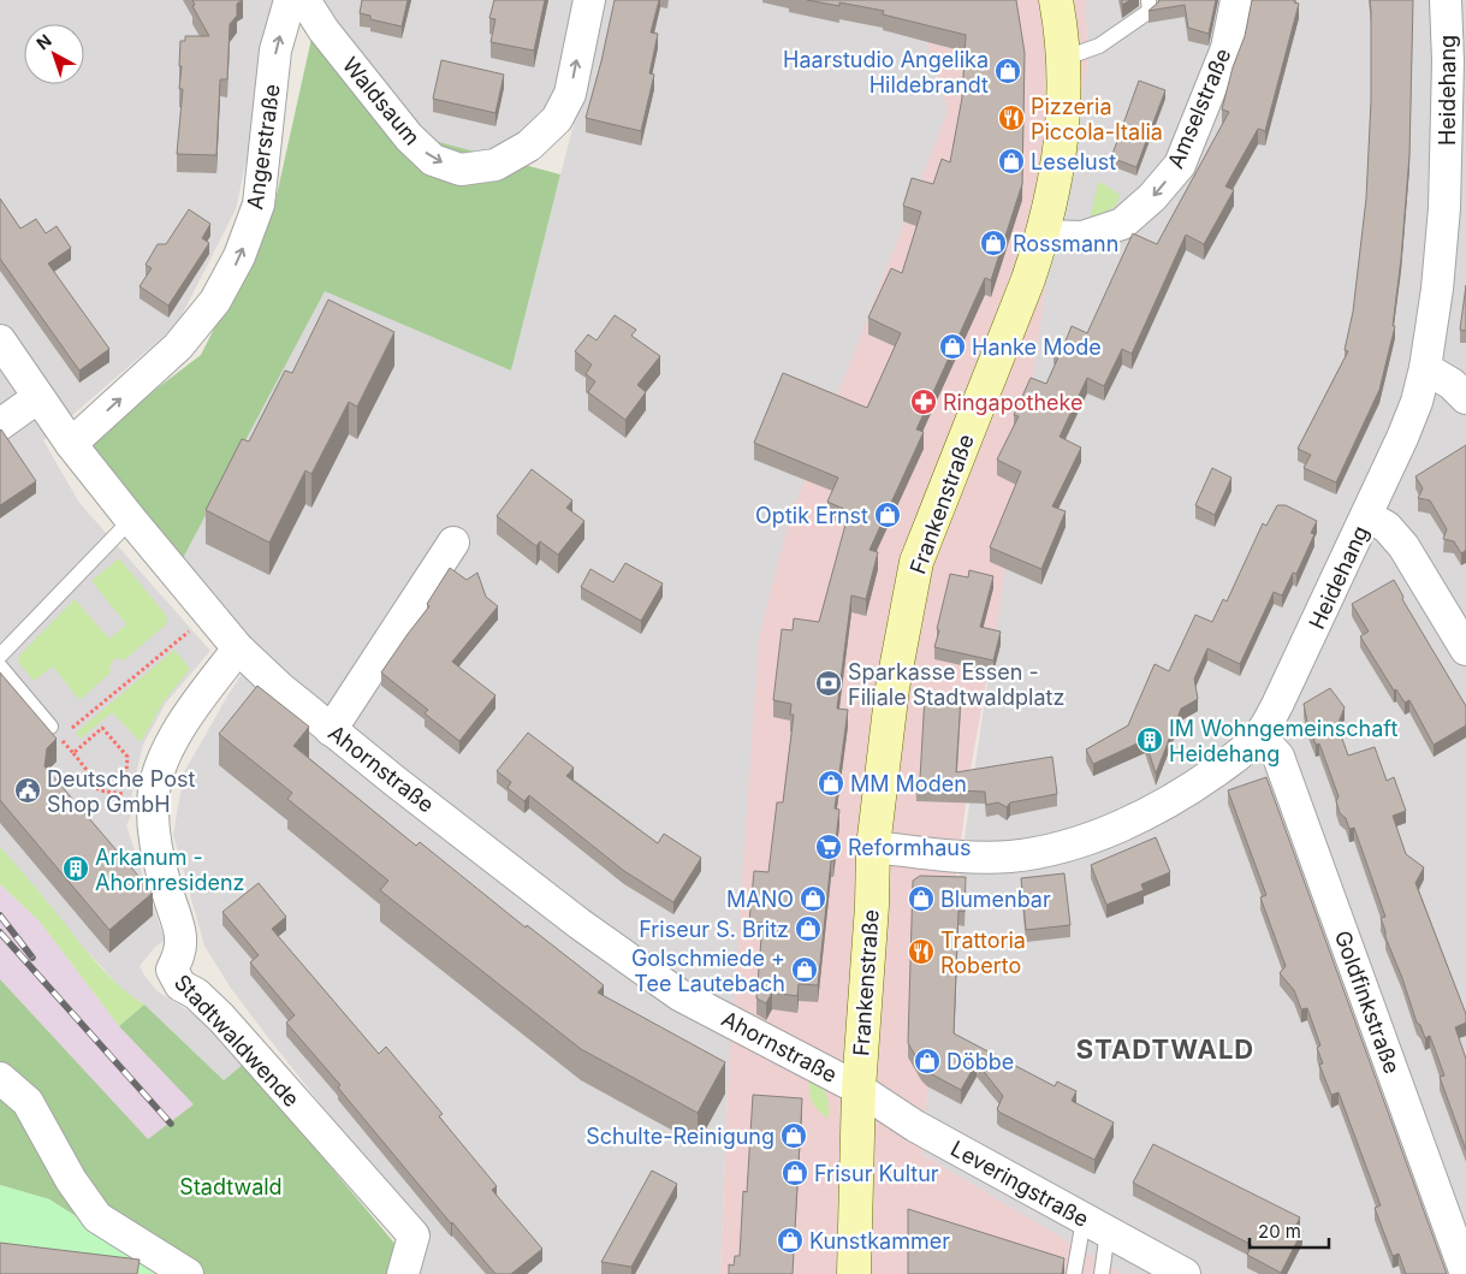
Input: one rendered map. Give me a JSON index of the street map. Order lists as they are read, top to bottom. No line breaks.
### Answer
{"streets":{"main road":["Frankenstraße"],"street":["Heidehang","Waldsaum","Amselstraße","Angerstraße","Ahornstraße","Goldfinkstraße","Stadtwaldwende","Leveringstraße"]},"crossings":[["Heidehang","Frankenstraße"],["Heidehang","Goldfinkstraße"],["Amselstraße","Frankenstraße"],["Angerstraße","Ahornstraße"],["Frankenstraße","Ahornstraße"],["Frankenstraße","Leveringstraße"],["Ahornstraße","Stadtwaldwende"],["Ahornstraße","Leveringstraße"]],"one_way":["Amselstraße","Angerstraße"],"districts":["STADTWALD"],"parks":["Stadtwald"],"places":{"shop":["Haarstudio Angelika Hildebrandt","Leselust","Rossmann","Hanke Mode","Optik Ernst","MM Moden","MANO","Blumenbar","Friseur S. Britz","Golschmiede + Tee Lautebach","Döbbe","Schulte-Reinigung","Frisur Kultur","Kunstkammer"],"restaurant":["Pizzeria Piccola-Italia","Trattoria Roberto"],"pharmacy":["Ringapotheke"],"bank":["Sparkasse Essen - Filiale Stadtwaldplatz"],"building":["IM Wohngemeinschaft Heidehang","Arkanum - Ahornresidenz"],"public building":["Deutsche Post Shop GmbH"],"supermarket":["Reformhaus"]},"scale_bar":"20 m","north":"top left"}
